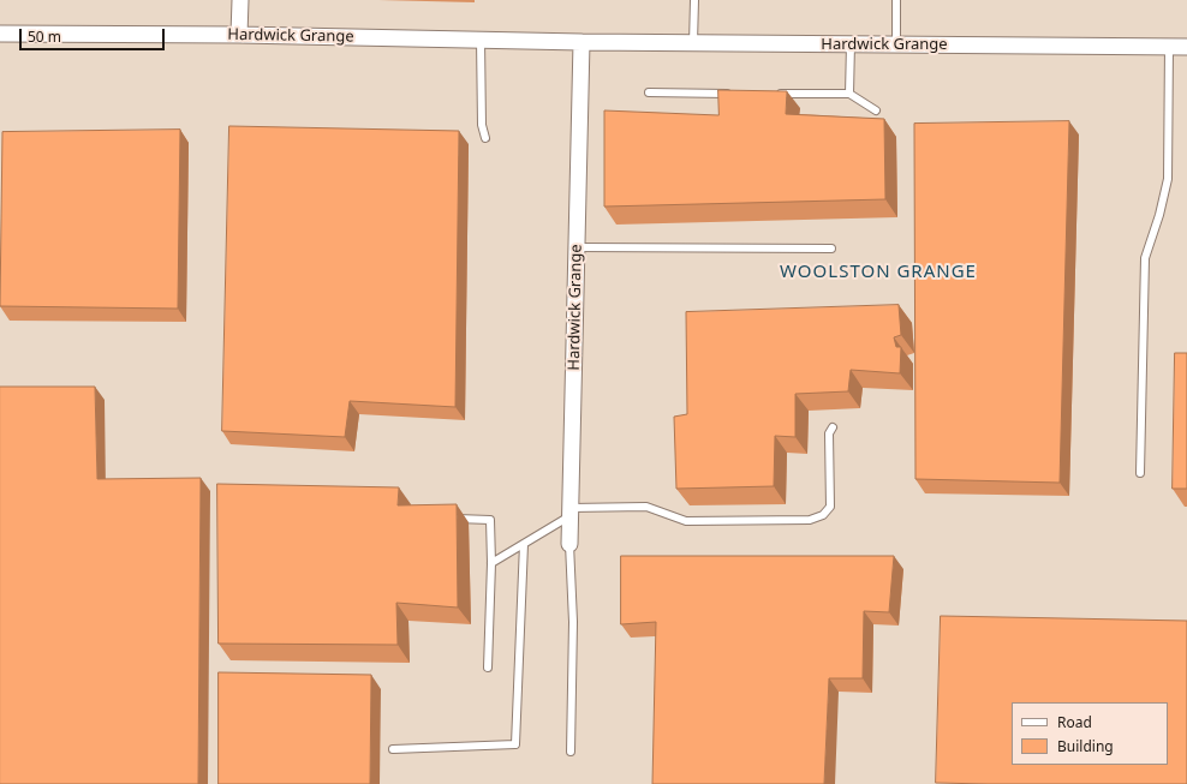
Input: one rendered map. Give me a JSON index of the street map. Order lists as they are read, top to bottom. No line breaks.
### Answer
{"streets":{"street":["Hardwick Grange"]},"districts":["WOOLSTON GRANGE"],"legend":["Road","Building"],"scale_bar":"50 m"}
